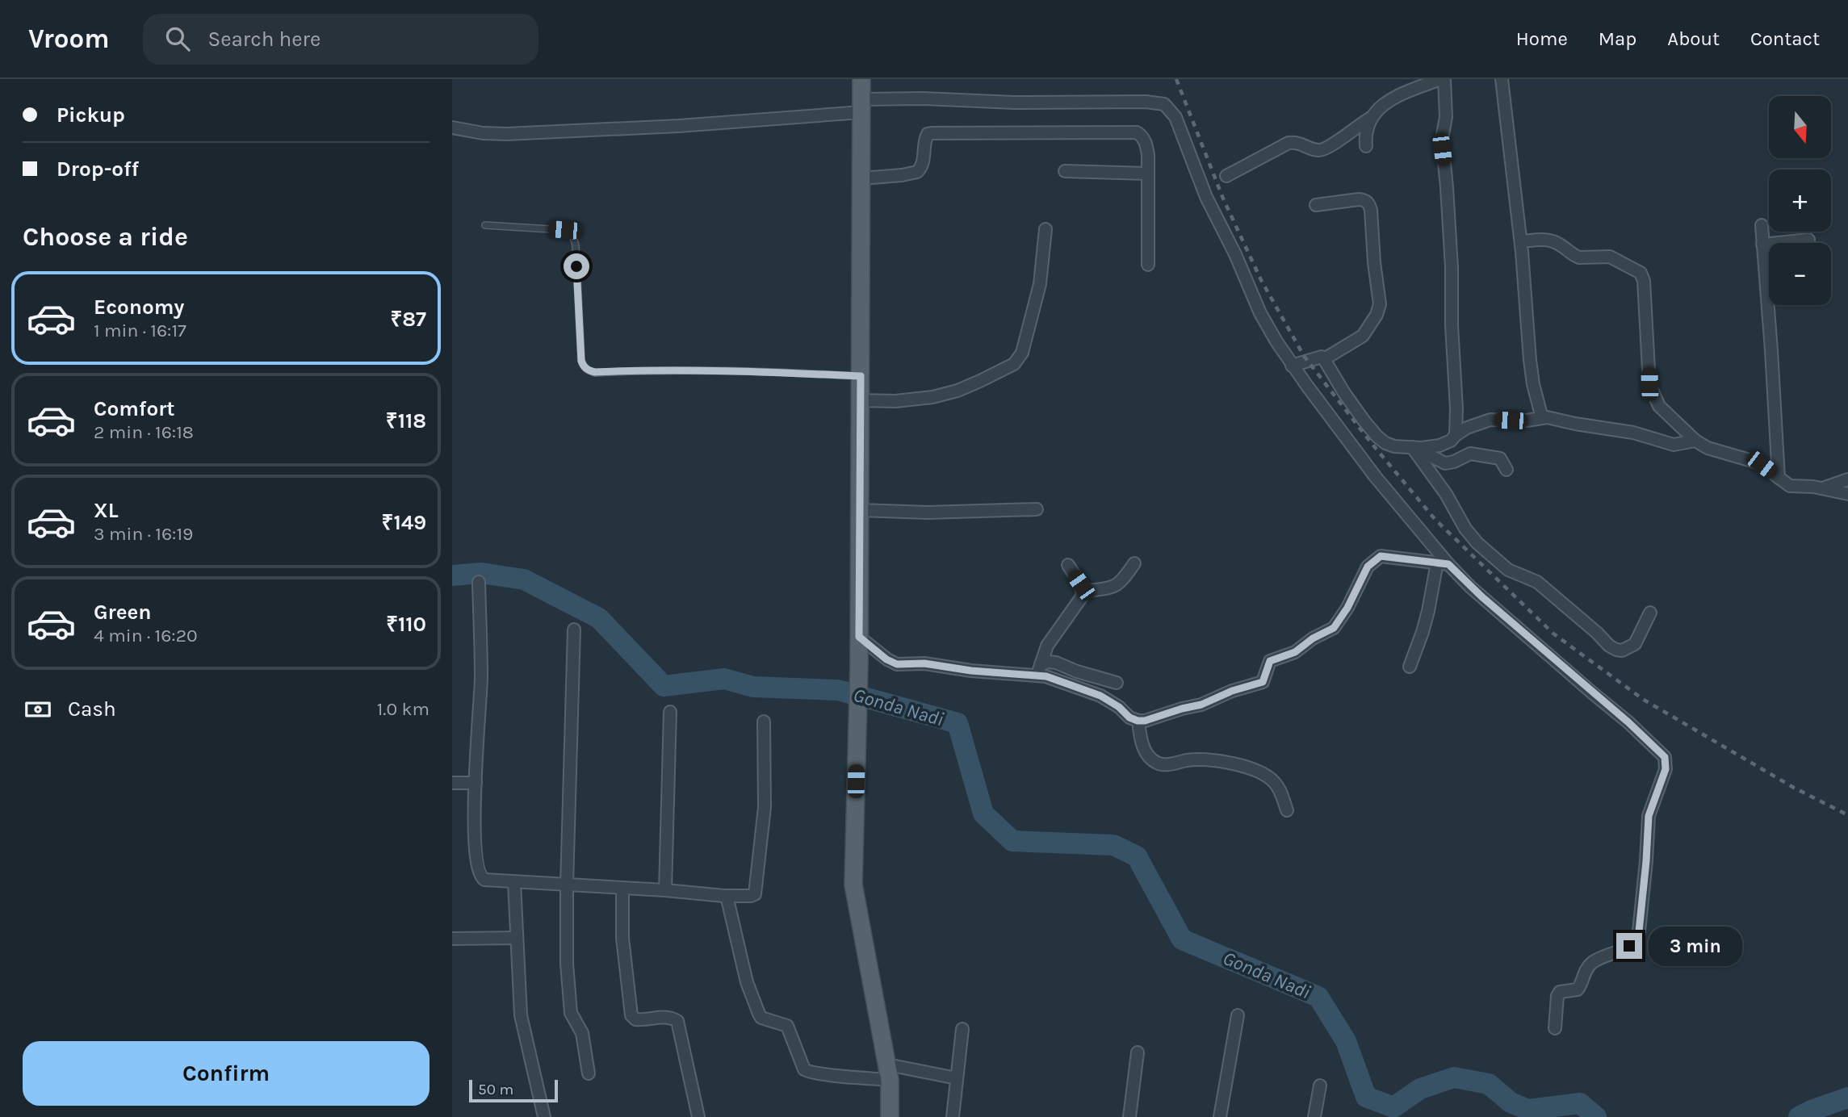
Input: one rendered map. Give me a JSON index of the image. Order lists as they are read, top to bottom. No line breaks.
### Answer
{"water":["Gonda Nadi"],"scale_bar":"50 m","north":"bottom","page":{"header":"Vroom","search":"Search here","nav":["Home","Map","About","Contact"],"banner":["Pickup","Drop-off"],"map_buttons":["+","−"],"heading":"Choose a ride","list":[{"name":"Economy","note":"1 min · 16:17","value":"₹87"},{"name":"Comfort","note":"2 min · 16:18","value":"₹118"},{"name":"XL","note":"3 min · 16:19","value":"₹149"},{"name":"Green","note":"4 min · 16:20","value":"₹110"}],"pay":["Cash","1.0 km"],"bubble":"3 min","buttons":"Confirm","scale":"50 m"}}
